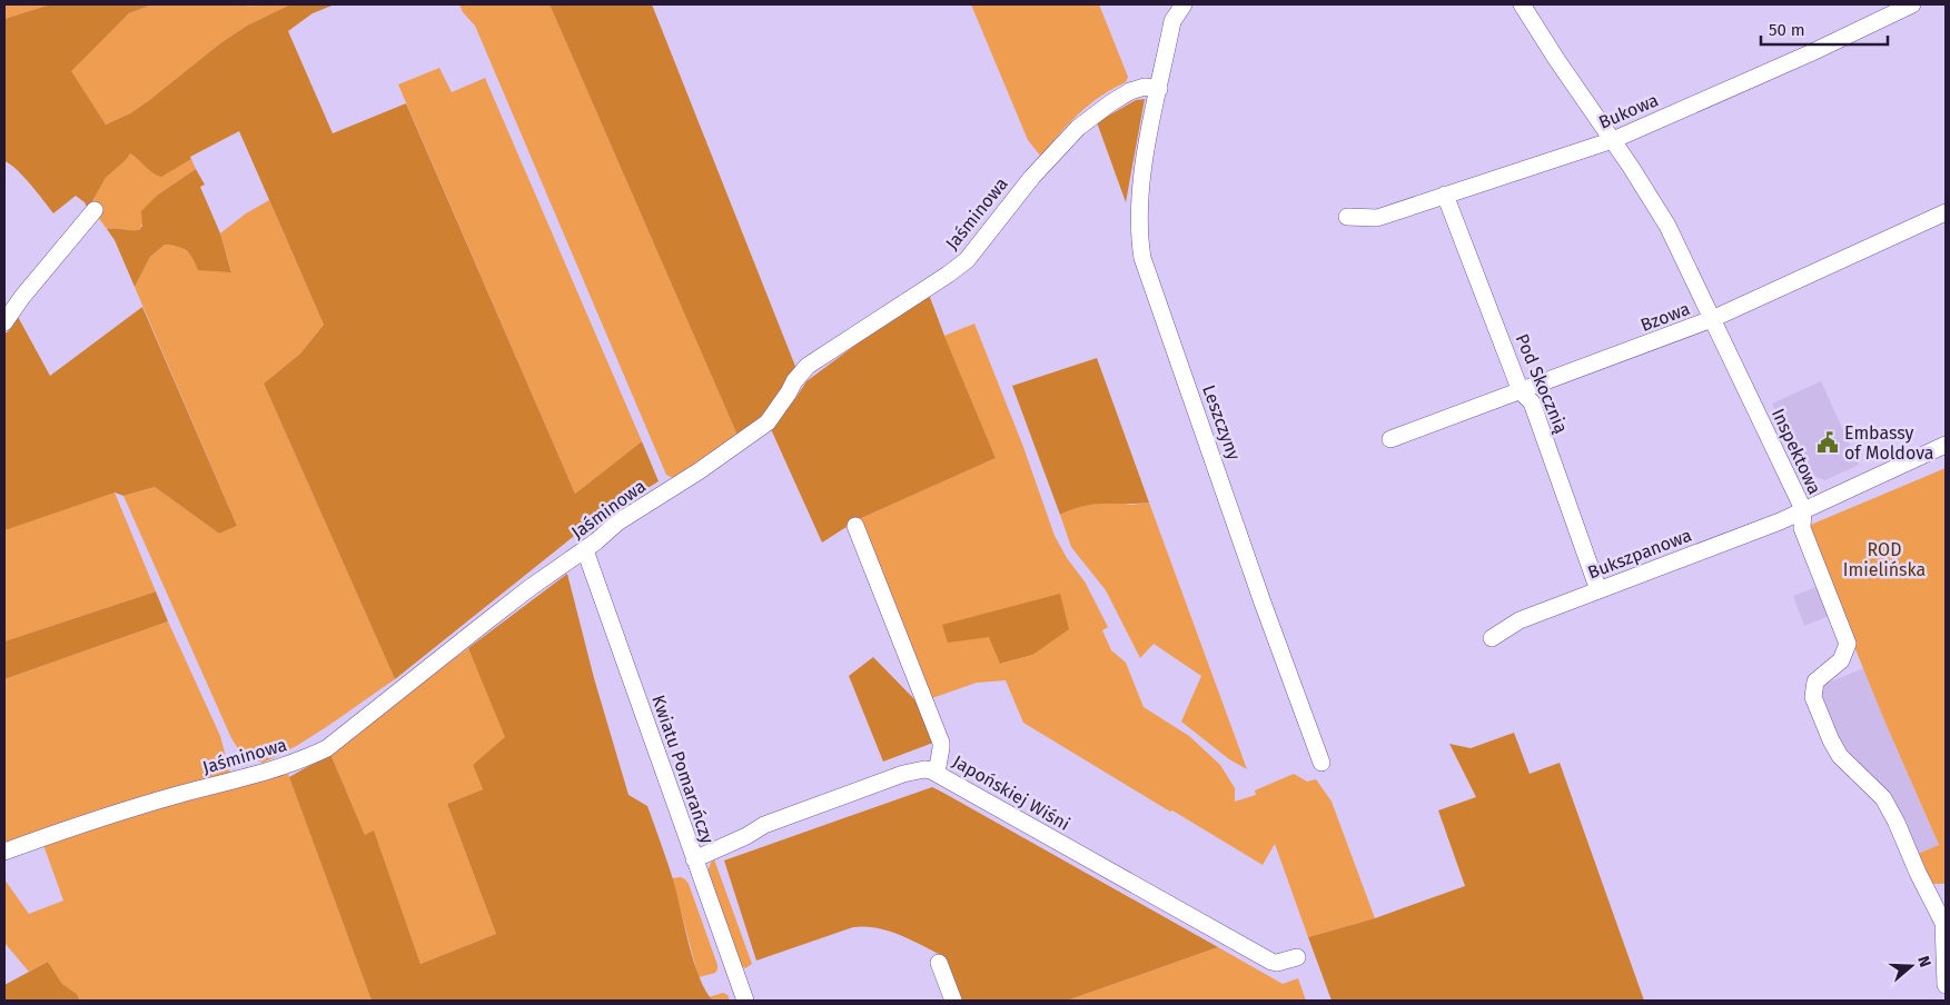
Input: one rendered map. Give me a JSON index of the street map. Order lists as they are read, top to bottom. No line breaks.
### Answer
{"streets":{"street":["Bukowa","Jaśminowa","Bzowa","Pod Skocznią","Leszczyny","Inspektowa","Bukszpanowa","Kwiatu Pomarańczy","Japońskiej Wiśni"]},"crossings":[["Bukowa","Pod Skocznią"],["Bukowa","Inspektowa"],["Jaśminowa","Leszczyny"],["Jaśminowa","Kwiatu Pomarańczy"],["Bzowa","Pod Skocznią"],["Bzowa","Inspektowa"],["Pod Skocznią","Bukszpanowa"],["Inspektowa","Bukszpanowa"],["Kwiatu Pomarańczy","Japońskiej Wiśni"]],"parks":["ROD Imielińska"],"places":{"public building":["Embassy of Moldova"]},"scale_bar":"50 m","north":"right"}
